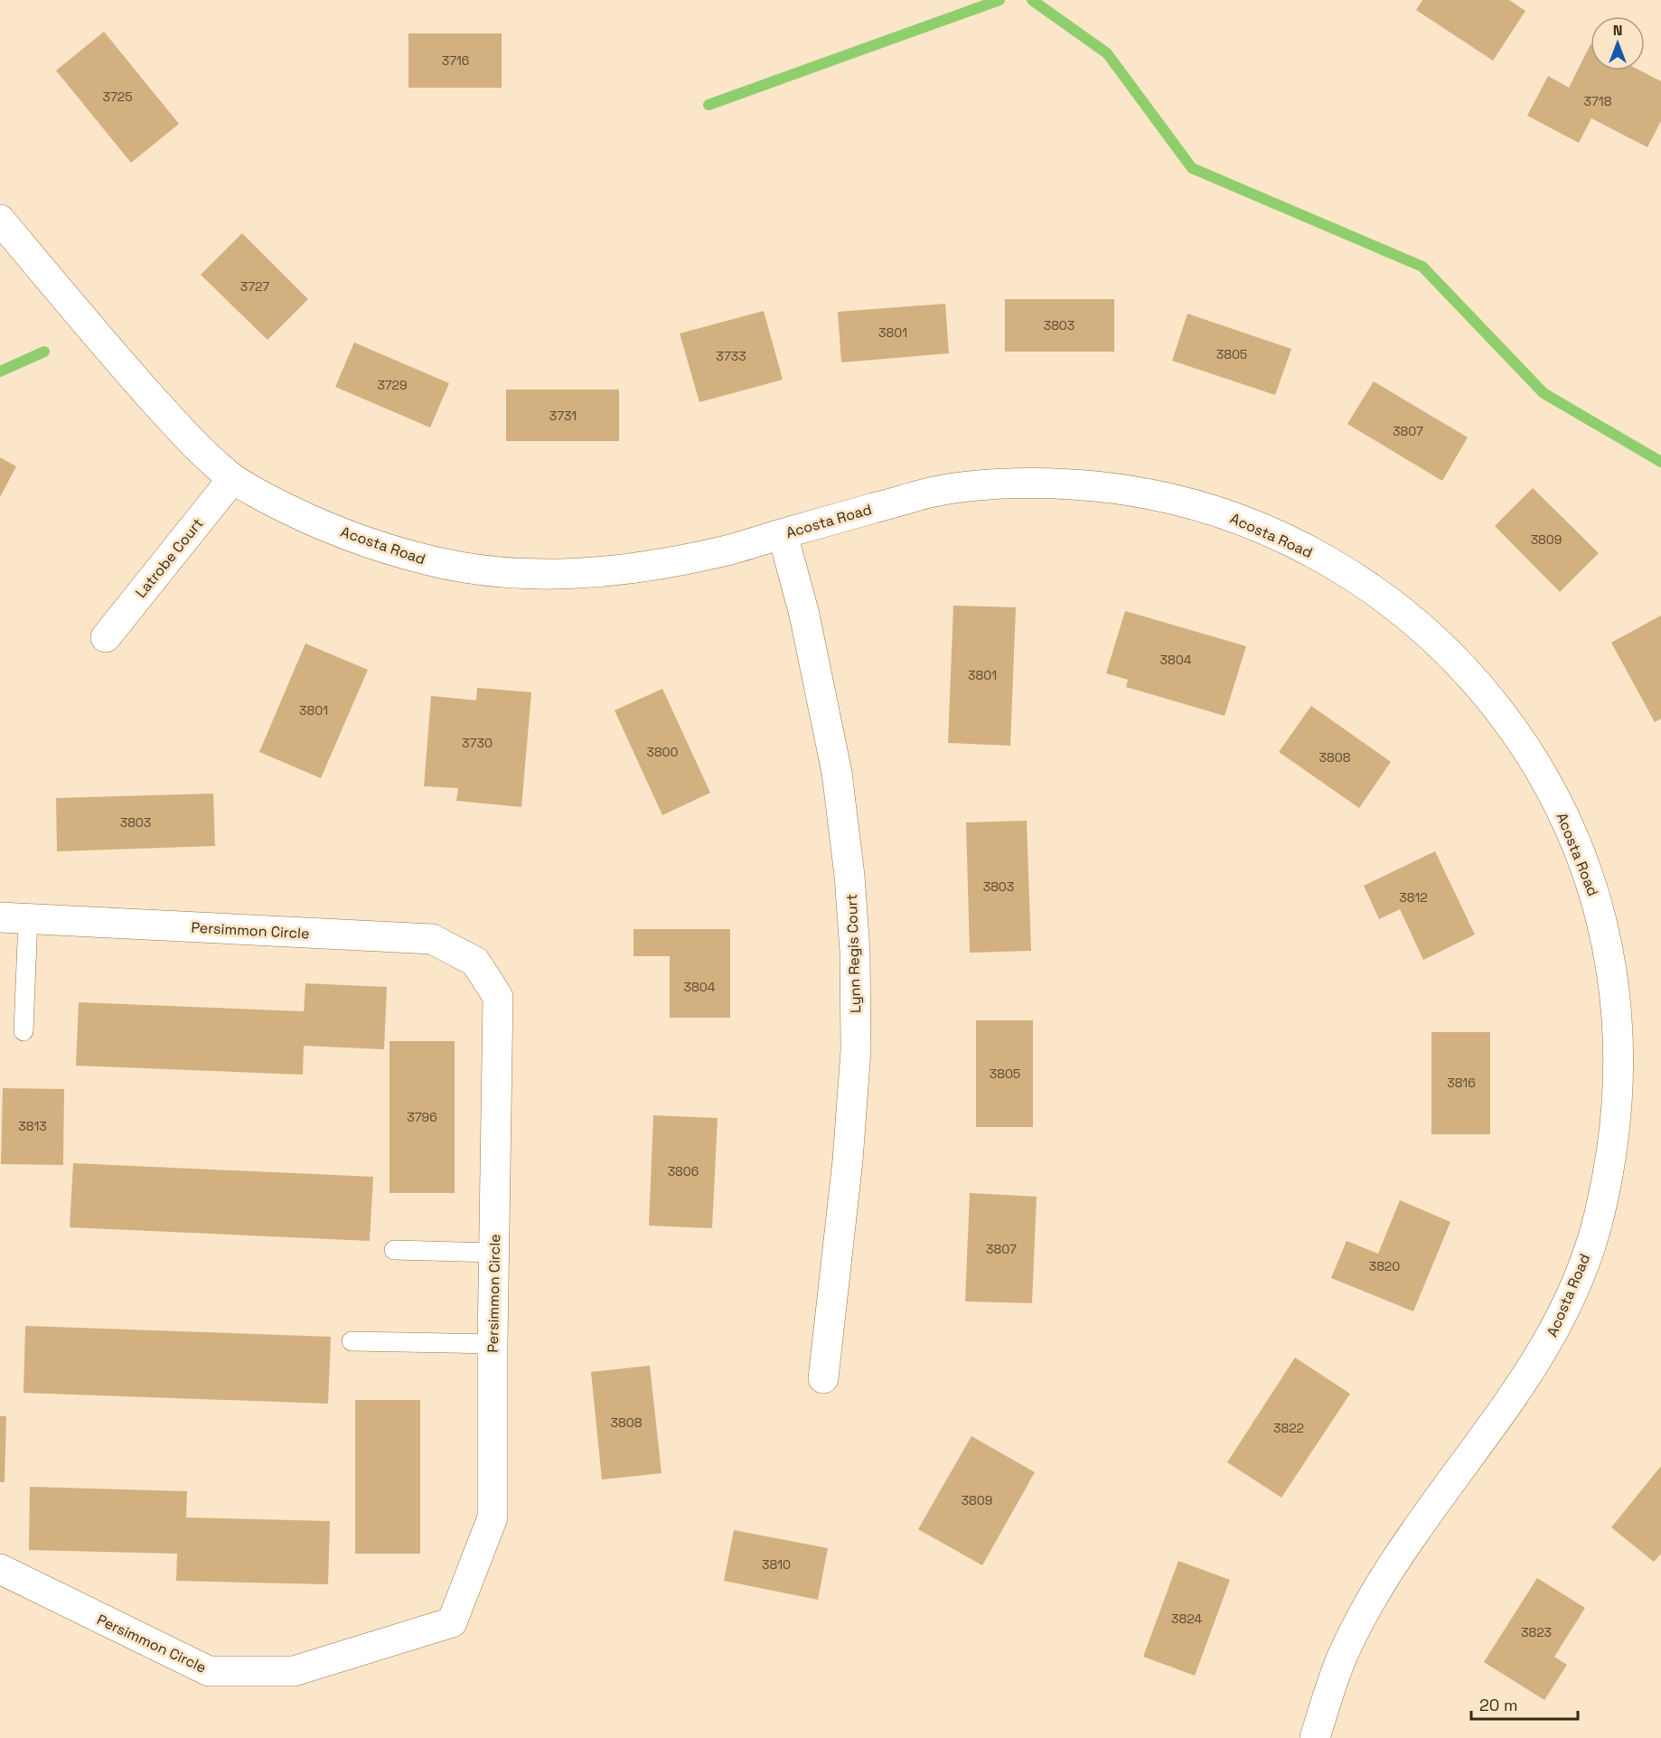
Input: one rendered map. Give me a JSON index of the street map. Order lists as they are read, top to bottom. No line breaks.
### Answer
{"streets":{"street":["Acosta Road","Latrobe Court","Persimmon Circle","Lynn Regis Court"]},"crossings":[["Acosta Road","Latrobe Court"],["Acosta Road","Lynn Regis Court"]],"house_numbers":["3716","3725","3718","3727","3803","3801","3805","3733","3729","3731","3807","3809","3804","3801","3801","3730","3800","3808","3803","3803","3812","3804","3805","3816","3796","3813","3806","3807","3820","3808","3822","3809","3810","3824","3823"],"scale_bar":"20 m","north":"top"}
